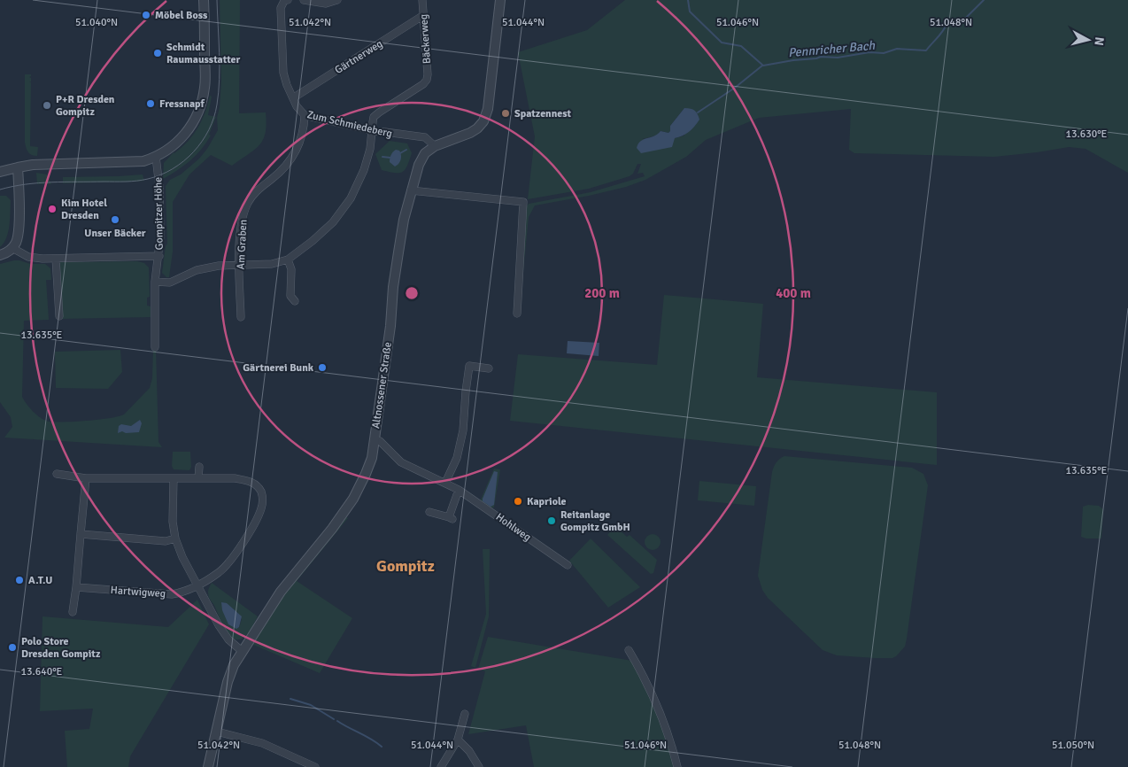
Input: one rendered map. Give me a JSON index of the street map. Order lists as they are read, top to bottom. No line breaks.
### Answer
{"streets":{"street":["Bäckerweg","Gärtnerweg","Zum Schmiedeberg","Gompitzer Höhe","Am Graben","Altnossener Straße","Hohlweg","Hartwigweg"]},"crossings":[["Bäckerweg","Gärtnerweg"],["Bäckerweg","Zum Schmiedeberg"],["Gärtnerweg","Zum Schmiedeberg"],["Zum Schmiedeberg","Am Graben"],["Zum Schmiedeberg","Altnossener Straße"],["Altnossener Straße","Hohlweg"]],"districts":["Gompitz"],"water":["Pennricher Bach"],"places":["Möbel Boss","Schmidt Raumausstatter","Fressnapf","P+R Dresden Gompitz","Spatzennest","Kim Hotel Dresden","Unser Bäcker","Gärtnerei Bunk","Kapriole","Reitanlage Gompitz GmbH","A.T.U","Polo Store Dresden Gompitz"],"north":"right","coordinates":["51.040°N","51.042°N","51.044°N","51.046°N","51.048°N","13.630°E","13.635°E","13.640°E","51.050°N"],"rings":["200 m","400 m"]}
